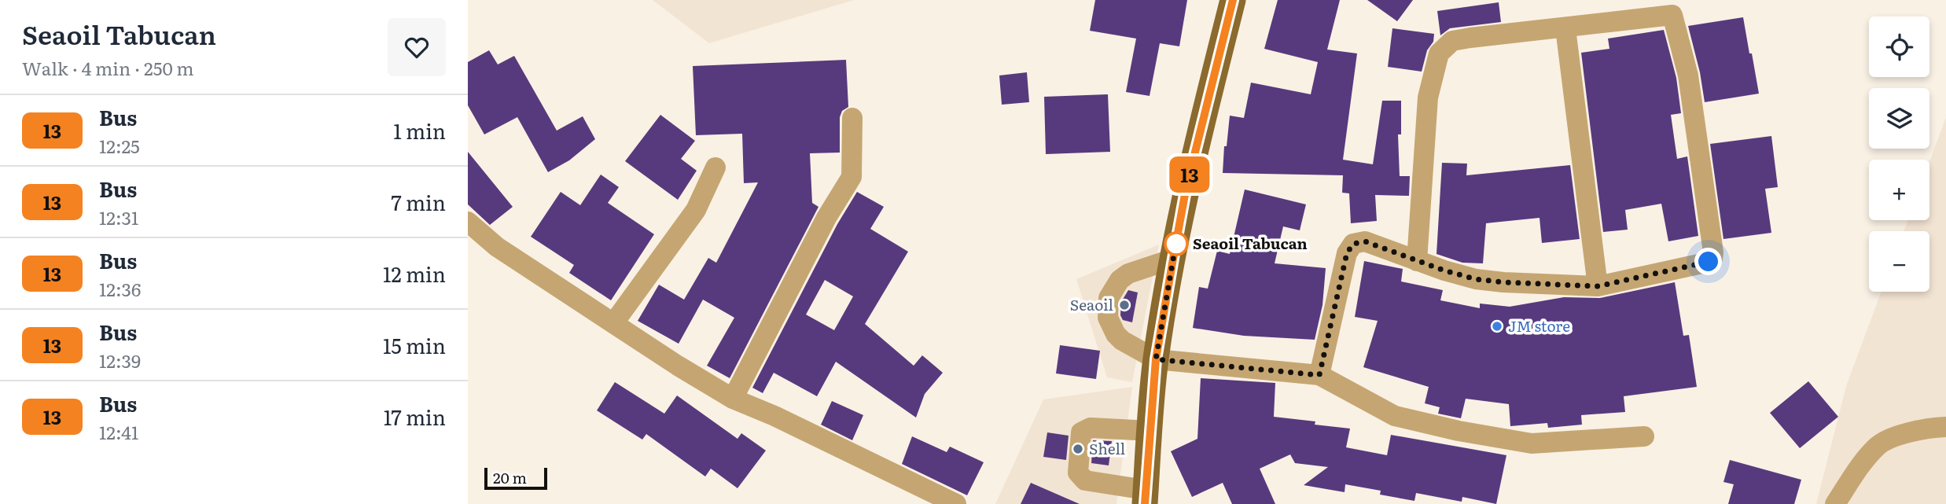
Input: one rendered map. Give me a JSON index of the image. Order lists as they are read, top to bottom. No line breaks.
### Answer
{"places":["Seaoil Tabucan","Seaoil","JM store","Shell"],"lines":["bus line 13"],"scale_bar":"20 m","page":{"heading":["Seaoil Tabucan","Walk · 4 min · 250 m"],"on_map":"13","map_buttons":["+","−"],"list":[{"mark":"13","name":"Bus","note":"12:25","value":"1 min"},{"mark":"13","name":"Bus","note":"12:31","value":"7 min"},{"mark":"13","name":"Bus","note":"12:36","value":"12 min"},{"mark":"13","name":"Bus","note":"12:39","value":"15 min"},{"mark":"13","name":"Bus","note":"12:41","value":"17 min"}],"scale":"20 m"}}
